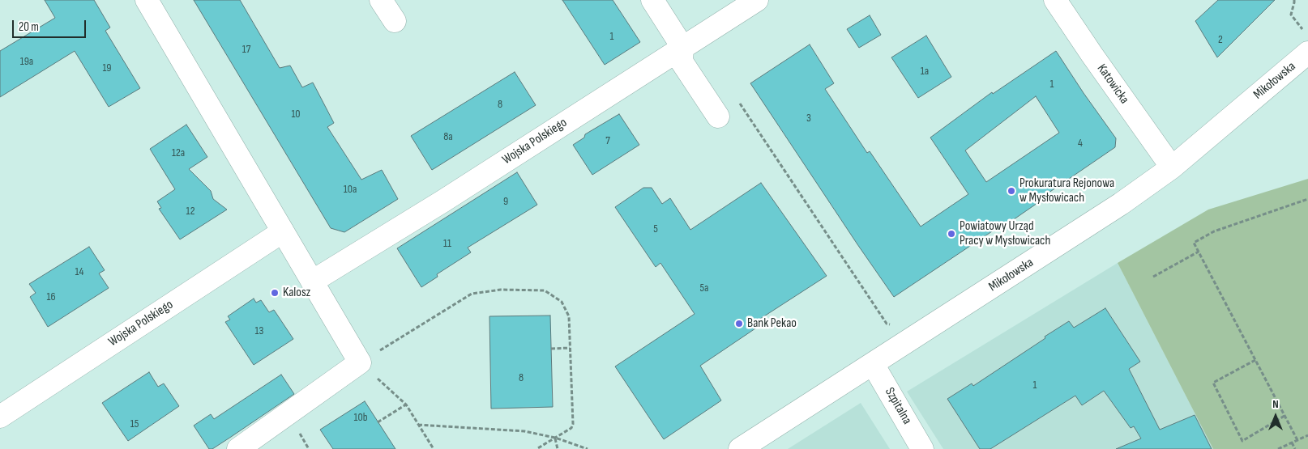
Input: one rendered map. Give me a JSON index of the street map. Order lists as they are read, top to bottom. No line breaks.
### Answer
{"streets":{"street":["Mikołowska","Katowicka","Wojska Polskiego","Szpitalna"]},"crossings":[["Mikołowska","Katowicka"],["Mikołowska","Szpitalna"]],"places":["Prokuratura Rejonowa w Mysłowicach","Powiatowy Urząd Pracy w Mysłowicach","Kalosz","Bank Pekao"],"house_numbers":["1","2","17","19a","19","1a","1","8","10","3","8a","7","4","12a","10a","9","12","5","11","14","5a","16","13","8","1","10b","15"],"scale_bar":"20 m","north":"top"}
